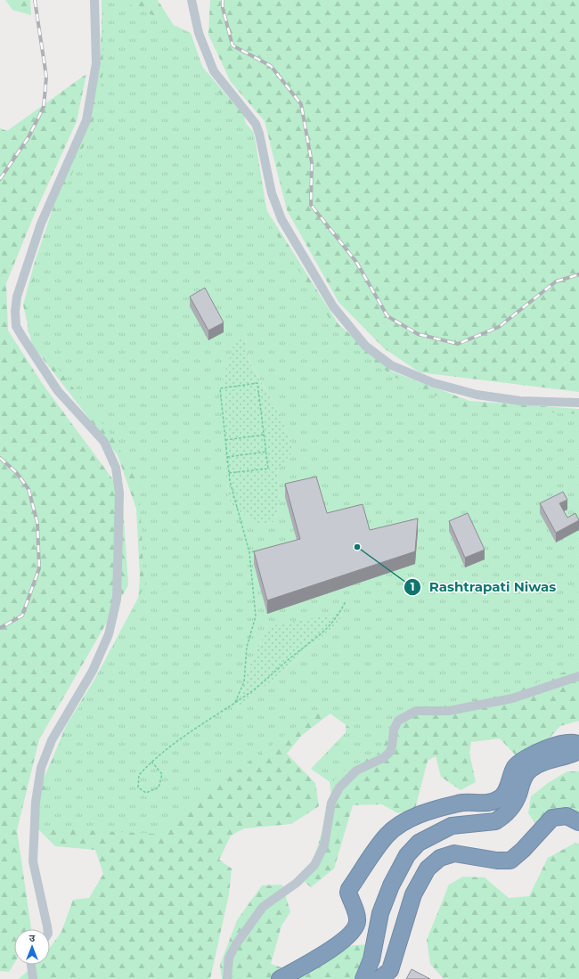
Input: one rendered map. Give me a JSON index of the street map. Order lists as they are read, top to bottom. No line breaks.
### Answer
{"places":["Rashtrapati Niwas"],"north":"top"}
